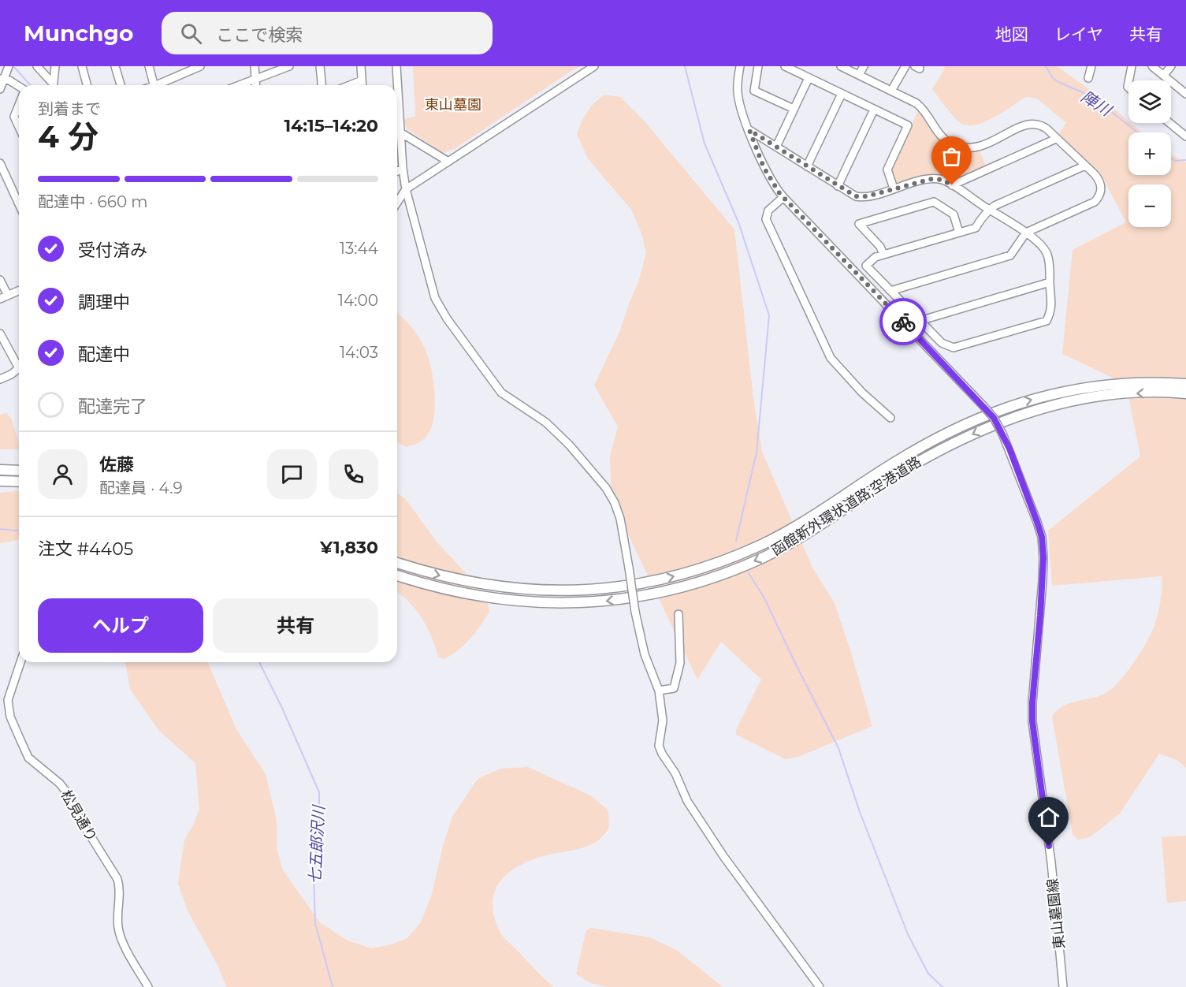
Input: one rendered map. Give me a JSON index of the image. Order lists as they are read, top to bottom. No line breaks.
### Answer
{"streets":{"highway":["函館新外環状道路;空港道路"],"street":["松見通り","東山墓園線"]},"water":["陣川","七五郎沢川"],"parks":["東山墓園"],"page":{"header":"Munchgo","search":"ここで検索","nav":["地図","レイヤ","共有"],"map_buttons":["+","−"],"heading":["4 分","到着まで","14:15–14:20"],"panel":["佐藤","配達員 · 4.9","注文 #4405","¥1,830"],"bar":"配達中 · 660 m","list":[["受付済み","13:44"],["調理中","14:00"],["配達中","14:03"],"配達完了"],"buttons":["ヘルプ","共有"]}}
